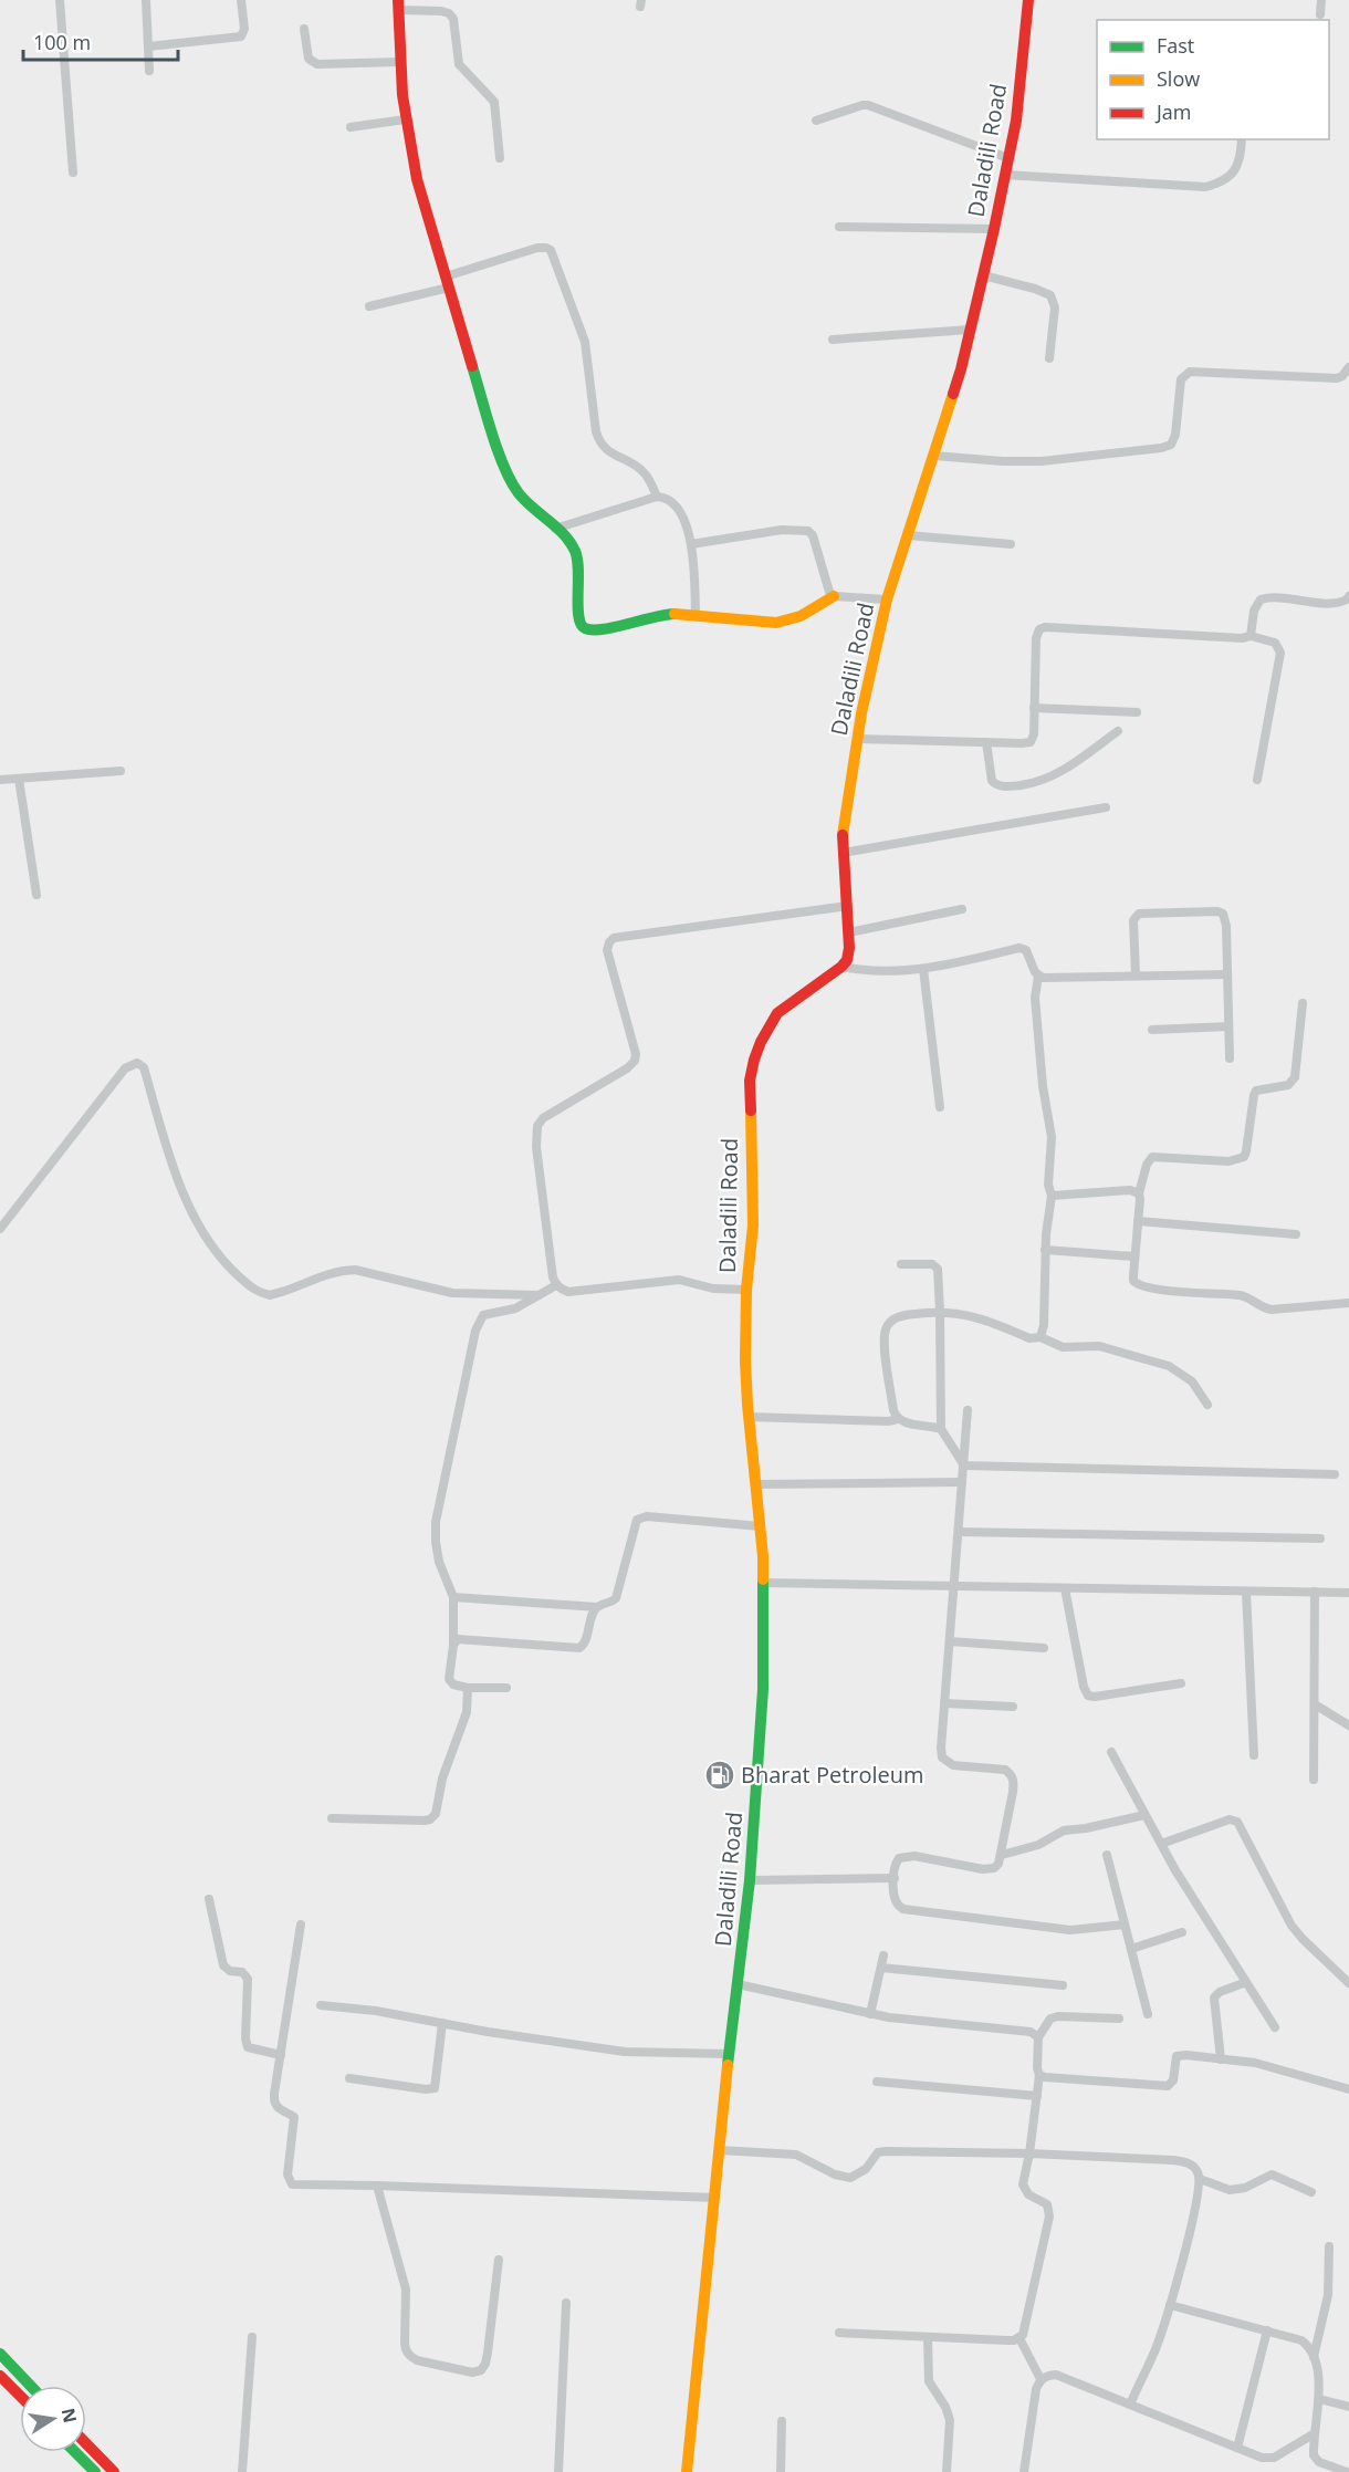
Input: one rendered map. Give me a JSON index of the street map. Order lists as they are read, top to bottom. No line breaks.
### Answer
{"streets":{"main road":["Daladili Road"]},"places":{"fuel station":["Bharat Petroleum"]},"legend":["Fast","Slow","Jam"],"scale_bar":"100 m","north":"right"}
